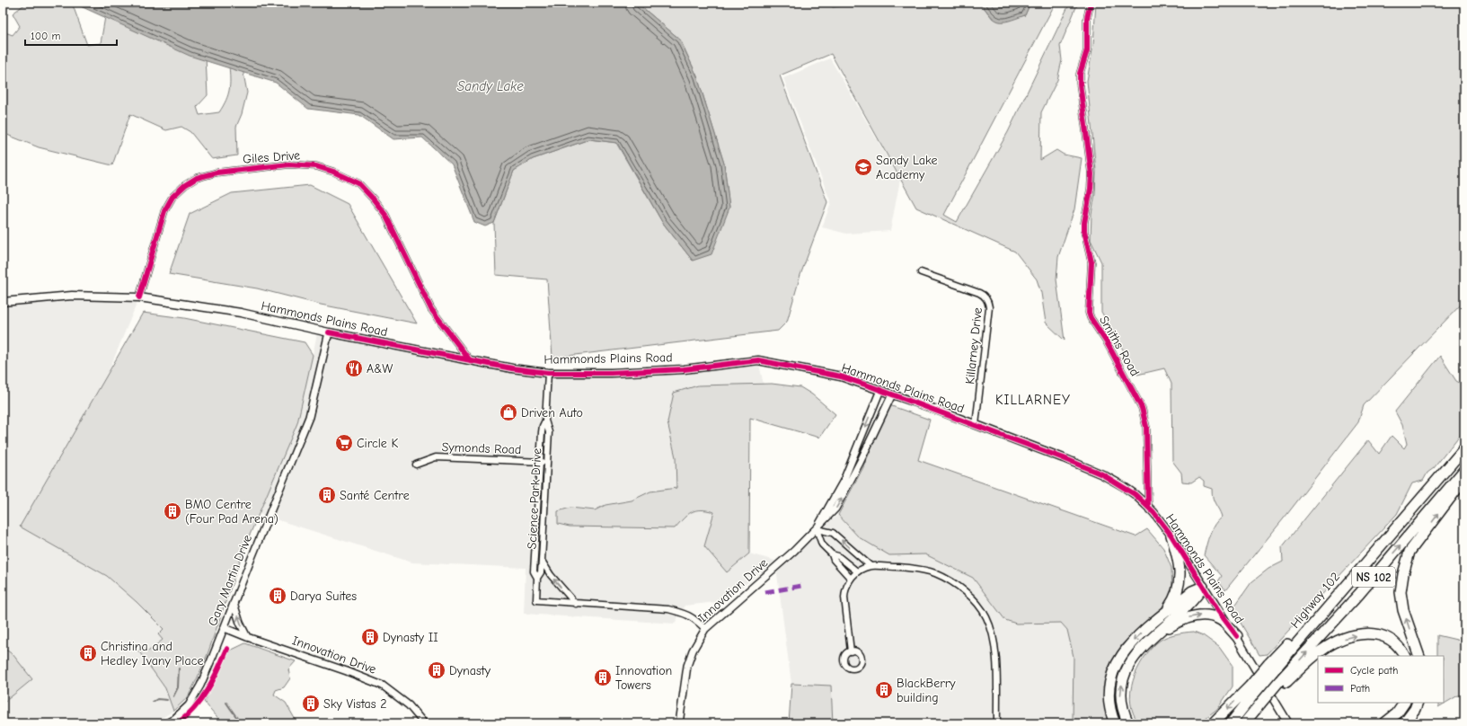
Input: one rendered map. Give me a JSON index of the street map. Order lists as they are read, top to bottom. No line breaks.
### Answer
{"streets":{"highway":["NS 102","Highway 102"],"main road":["Hammonds Plains Road"],"street":["Giles Drive","Killarney Drive","Smiths Road","Symonds Road","Science Park Drive","Gary Martin Drive","Innovation Drive"]},"crossings":[["Giles Drive","Hammonds Plains Road"],["Hammonds Plains Road","Killarney Drive"],["Hammonds Plains Road","Smiths Road"],["Hammonds Plains Road","Science Park Drive"],["Hammonds Plains Road","Gary Martin Drive"],["Hammonds Plains Road","Innovation Drive"],["Symonds Road","Science Park Drive"],["Gary Martin Drive","Innovation Drive"]],"districts":["KILLARNEY"],"water":["Sandy Lake"],"places":{"school or university":["Sandy Lake Academy"],"restaurant":["A&W"],"shop":["Driven Auto"],"supermarket":["Circle K"],"building":["Santé Centre","BMO Centre (Four Pad Arena)","Darya Suites","Dynasty II","Christina and Hedley Ivany Place","Dynasty","Innovation Towers","BlackBerry building","Sky Vistas 2"]},"legend":["Cycle path","Path"],"scale_bar":"100 m"}
